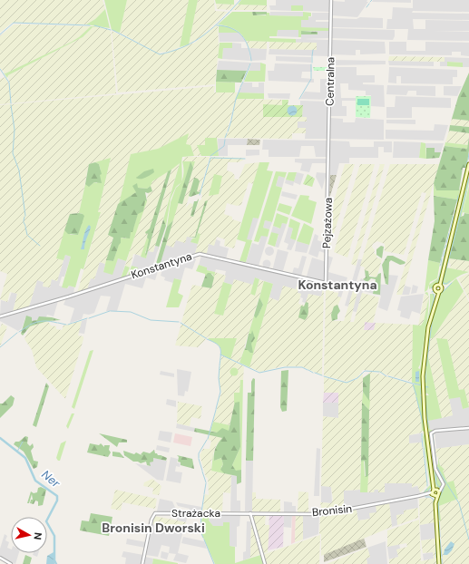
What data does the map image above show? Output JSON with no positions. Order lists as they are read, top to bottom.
{
  "streets": {
    "street": [
      "Centralna",
      "Pejzażowa",
      "Konstantyna",
      "Bronisin",
      "Strażacka"
    ]
  },
  "crossings": [
    ["Centralna", "Pejzażowa"],
    ["Pejzażowa", "Konstantyna"],
    ["Bronisin", "Strażacka"]
  ],
  "districts": ["Konstantyna", "Bronisin Dworski"],
  "water": ["Ner"],
  "north": "right"
}
